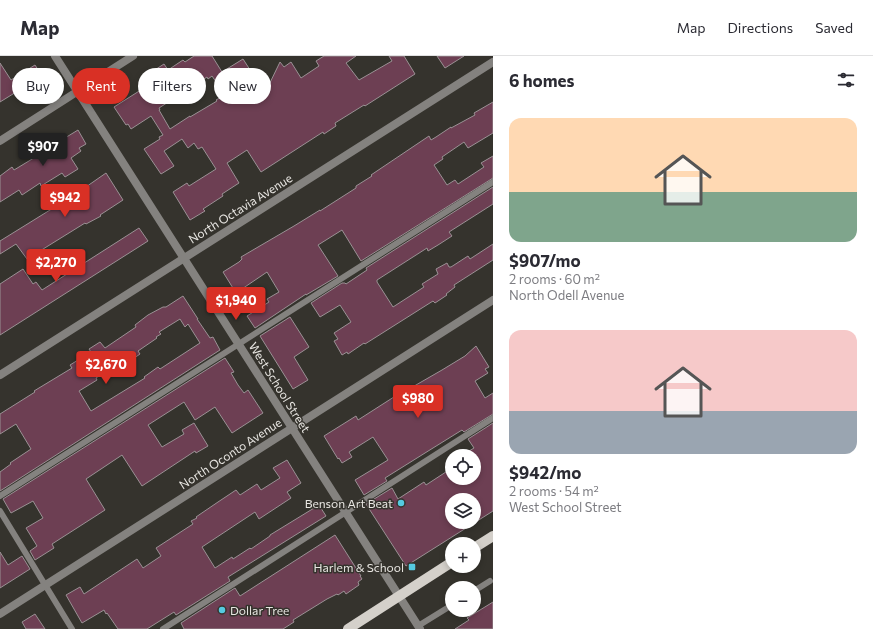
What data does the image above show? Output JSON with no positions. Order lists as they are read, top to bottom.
{
  "streets": {
    "street": ["North Octavia Avenue", "West School Street", "North Oconto Avenue"]
  },
  "crossings": [
    ["North Octavia Avenue", "West School Street"],
    ["West School Street", "North Oconto Avenue"]
  ],
  "places": {
    "other": ["Benson Art Beat", "Dollar Tree"],
    "transit": ["Harlem & School"]
  },
  "page": {
    "header": "Map",
    "nav": ["Map", "Directions", "Saved"],
    "heading": "6 homes",
    "chip": [
      "Buy",
      "Rent",
      "Filters",
      "New"
    ],
    "list": [
      {
        "name": "$907/mo",
        "note": "2 rooms · 60 m² · North Odell Avenue"
      },
      {
        "name": "$942/mo",
        "note": "2 rooms · 54 m² · West School Street"
      }
    ],
    "price": [
      "$907",
      "$942",
      "$2,270",
      "$1,940",
      "$2,670",
      "$980"
    ],
    "map_buttons": ["+", "−"]
  }
}
